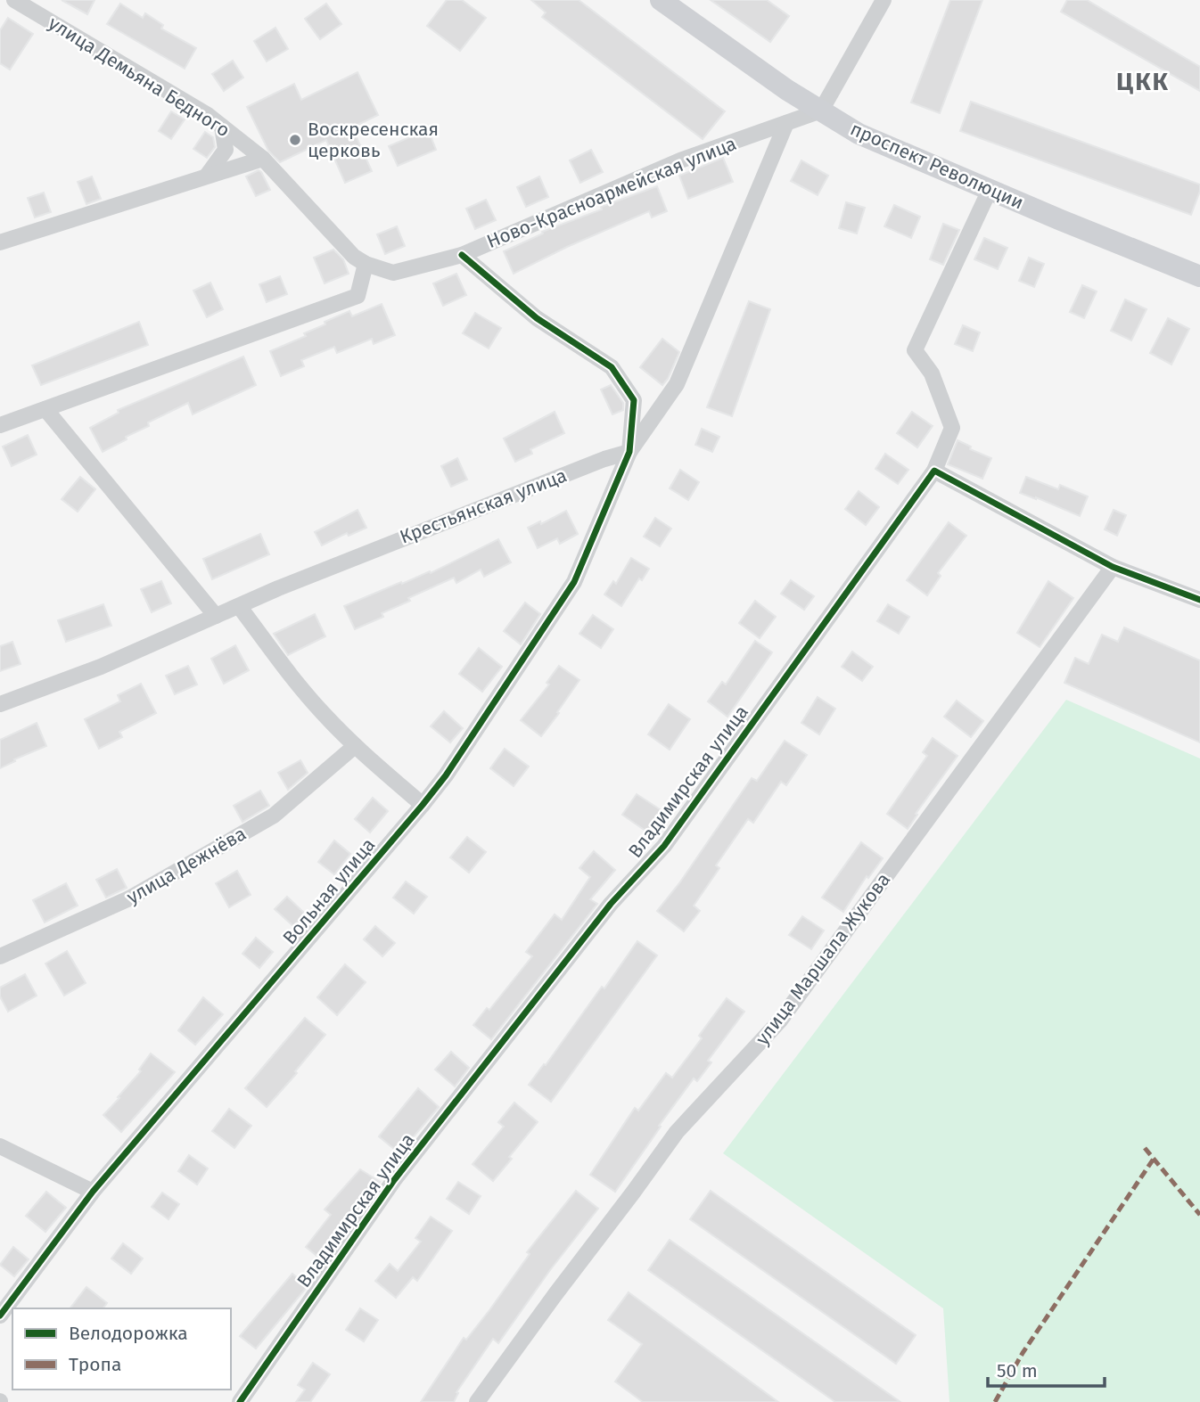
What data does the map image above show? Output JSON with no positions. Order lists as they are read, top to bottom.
{
  "streets": {
    "street": [
      "улица Демьяна Бедного",
      "проспект Революции",
      "Ново-Красноармейская улица",
      "Крестьянская улица",
      "Владимирская улица",
      "улица Дежнёва",
      "Вольная улица",
      "улица Маршала Жукова"
    ]
  },
  "crossings": [
    ["улица Демьяна Бедного", "Ново-Красноармейская улица"],
    ["проспект Революции", "Ново-Красноармейская улица"],
    ["проспект Революции", "Владимирская улица"],
    ["Крестьянская улица", "Вольная улица"]
  ],
  "districts": ["ЦКК"],
  "places": ["Воскресенская церковь"],
  "legend": ["Велодорожка", "Тропа"],
  "scale_bar": "50 m"
}
